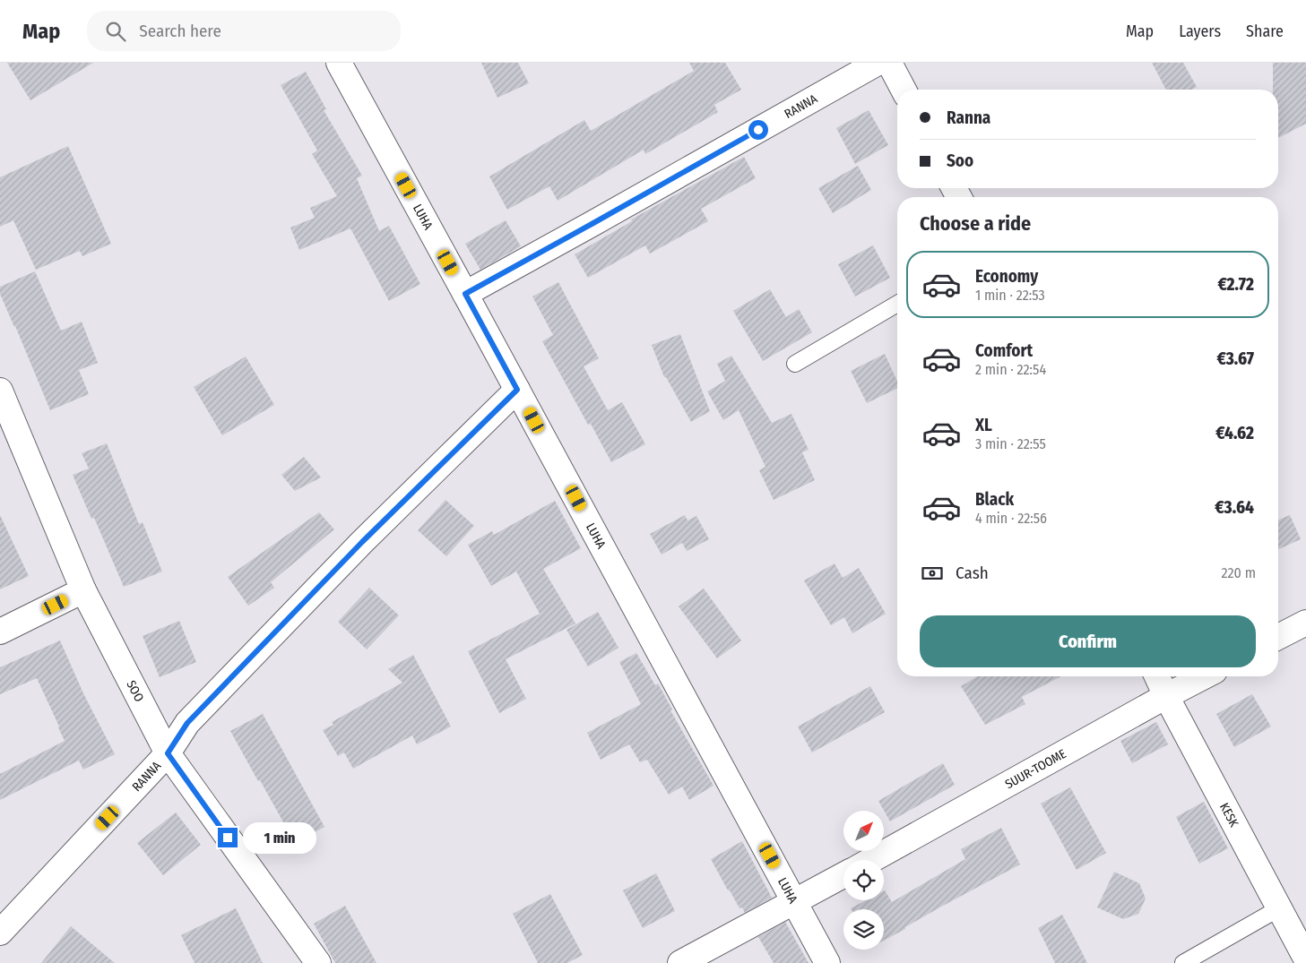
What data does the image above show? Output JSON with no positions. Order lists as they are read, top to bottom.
{
  "streets": {
    "street": [
      "RANNA",
      "LUHA",
      "SOO",
      "SUUR-TOOME",
      "KESK"
    ]
  },
  "crossings": [
    ["RANNA", "LUHA"],
    ["RANNA", "SOO"],
    ["SUUR-TOOME", "KESK"]
  ],
  "north": "top right",
  "page": {
    "header": "Map",
    "search": "Search here",
    "nav": ["Map", "Layers", "Share"],
    "banner": ["Ranna", "Soo"],
    "heading": "Choose a ride",
    "list": [
      {
        "name": "Economy",
        "note": "1 min · 22:53",
        "value": "€2.72"
      },
      {
        "name": "Comfort",
        "note": "2 min · 22:54",
        "value": "€3.67"
      },
      {
        "name": "XL",
        "note": "3 min · 22:55",
        "value": "€4.62"
      },
      {
        "name": "Black",
        "note": "4 min · 22:56",
        "value": "€3.64"
      }
    ],
    "pay": ["Cash", "220 m"],
    "buttons": "Confirm",
    "bubble": "1 min"
  }
}
